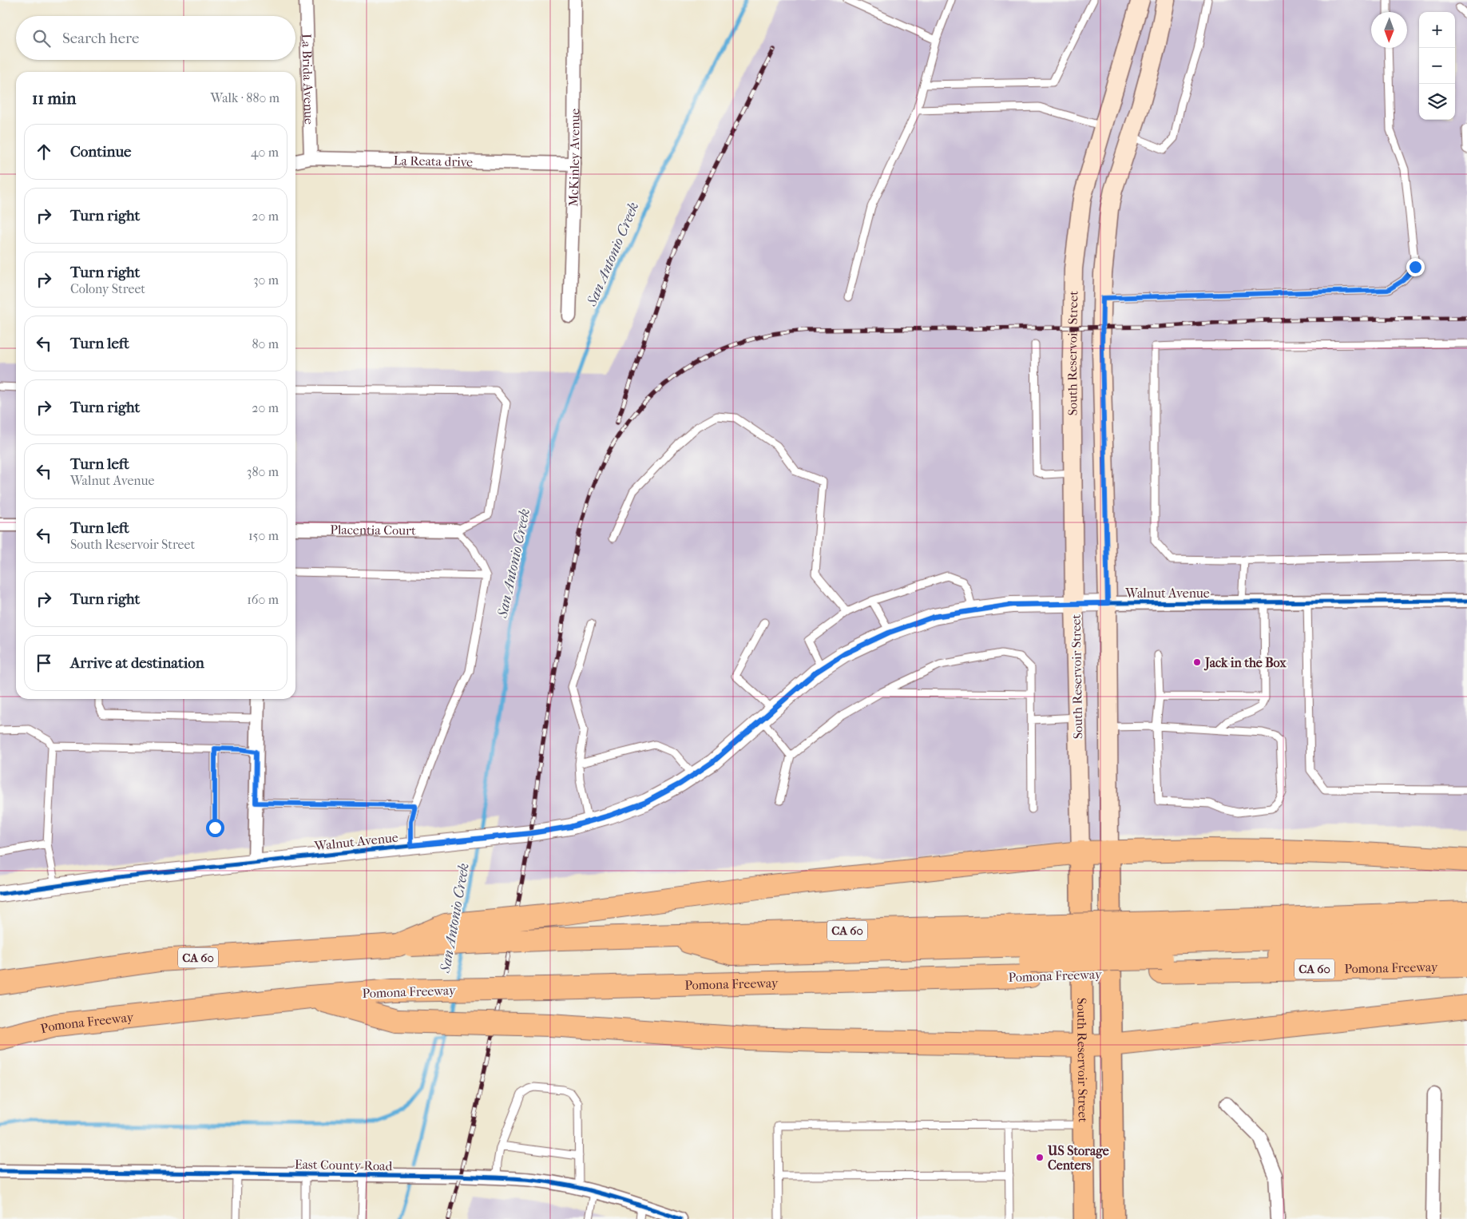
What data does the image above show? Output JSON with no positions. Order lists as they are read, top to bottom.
{
  "streets": {
    "highway": ["CA 60", "Pomona Freeway"],
    "main road": ["South Reservoir Street"],
    "street": [
      "La Brida Avenue",
      "McKinley Avenue",
      "La Reata drive",
      "Placentia Court",
      "Walnut Avenue",
      "East County Road"
    ]
  },
  "crossings": [
    ["La Brida Avenue", "La Reata drive"],
    ["McKinley Avenue", "La Reata drive"],
    ["South Reservoir Street", "Walnut Avenue"]
  ],
  "water": ["San Antonio Creek"],
  "places": ["Jack in the Box", "US Storage Centers"],
  "north": "bottom",
  "page": {
    "map_buttons": ["+", "−"],
    "search": "Search here",
    "heading": ["11 min", "Walk · 880 m"],
    "list": [
      ["Continue", "40 m"],
      ["Turn right", "20 m"],
      ["Turn right", "Colony Street", "30 m"],
      ["Turn left", "80 m"],
      ["Turn right", "20 m"],
      ["Turn left", "Walnut Avenue", "380 m"],
      ["Turn left", "South Reservoir Street", "150 m"],
      ["Turn right", "160 m"],
      "Arrive at destination"
    ]
  }
}
